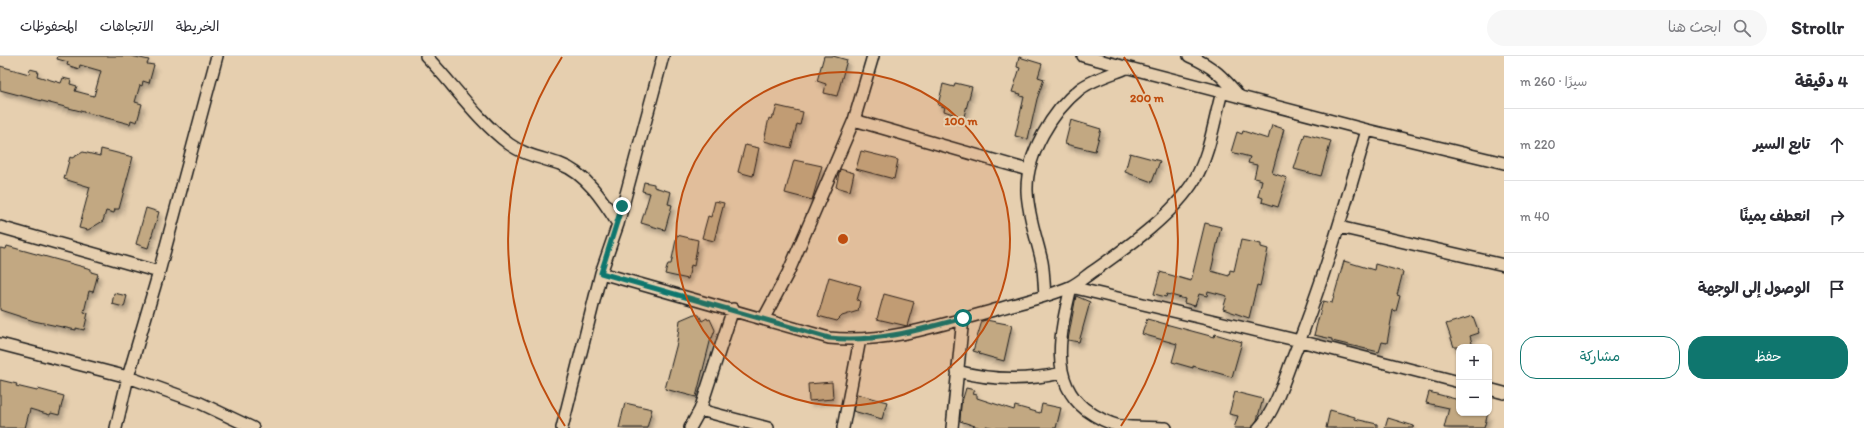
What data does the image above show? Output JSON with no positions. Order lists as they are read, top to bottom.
{
  "page": {
    "header": "Strollr",
    "search": "ابحث هنا",
    "nav": ["الخريطة", "الاتجاهات", "المحفوظات"],
    "heading": ["4 دقيقة", "سيرًا · 260 m"],
    "list": [
      ["تابع السير", "220 m"],
      ["انعطف يمينًا", "40 m"],
      "الوصول إلى الوجهة"
    ],
    "buttons": ["حفظ", "مشاركة"],
    "map_buttons": ["+", "−"]
  },
  "rings": ["200 m", "100 m"]
}
